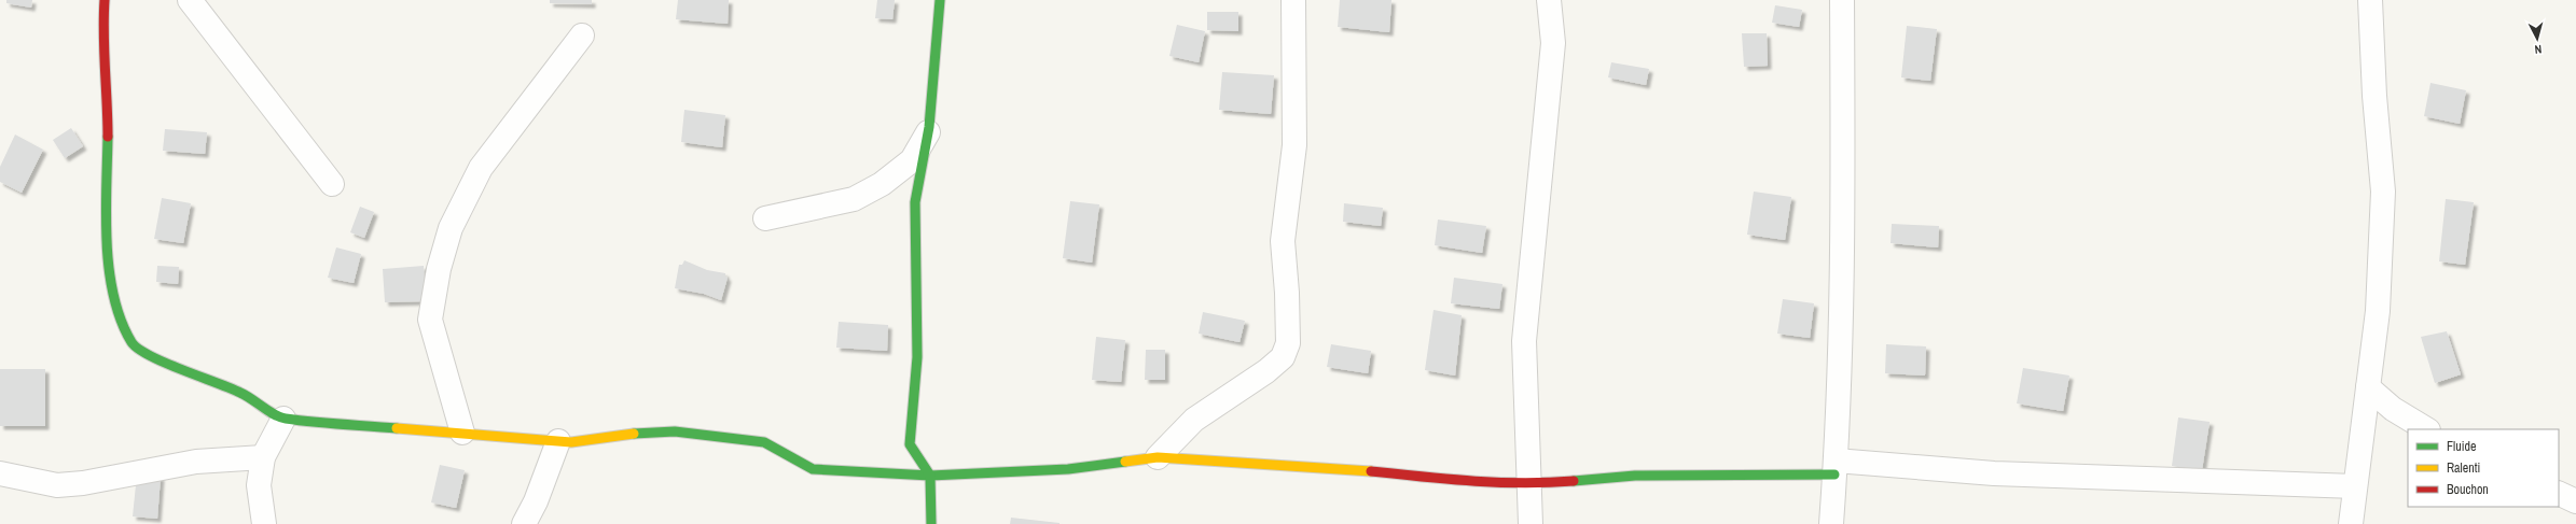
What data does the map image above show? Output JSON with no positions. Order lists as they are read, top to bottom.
{
  "legend": ["Fluide", "Ralenti", "Bouchon"],
  "north": "bottom"
}
